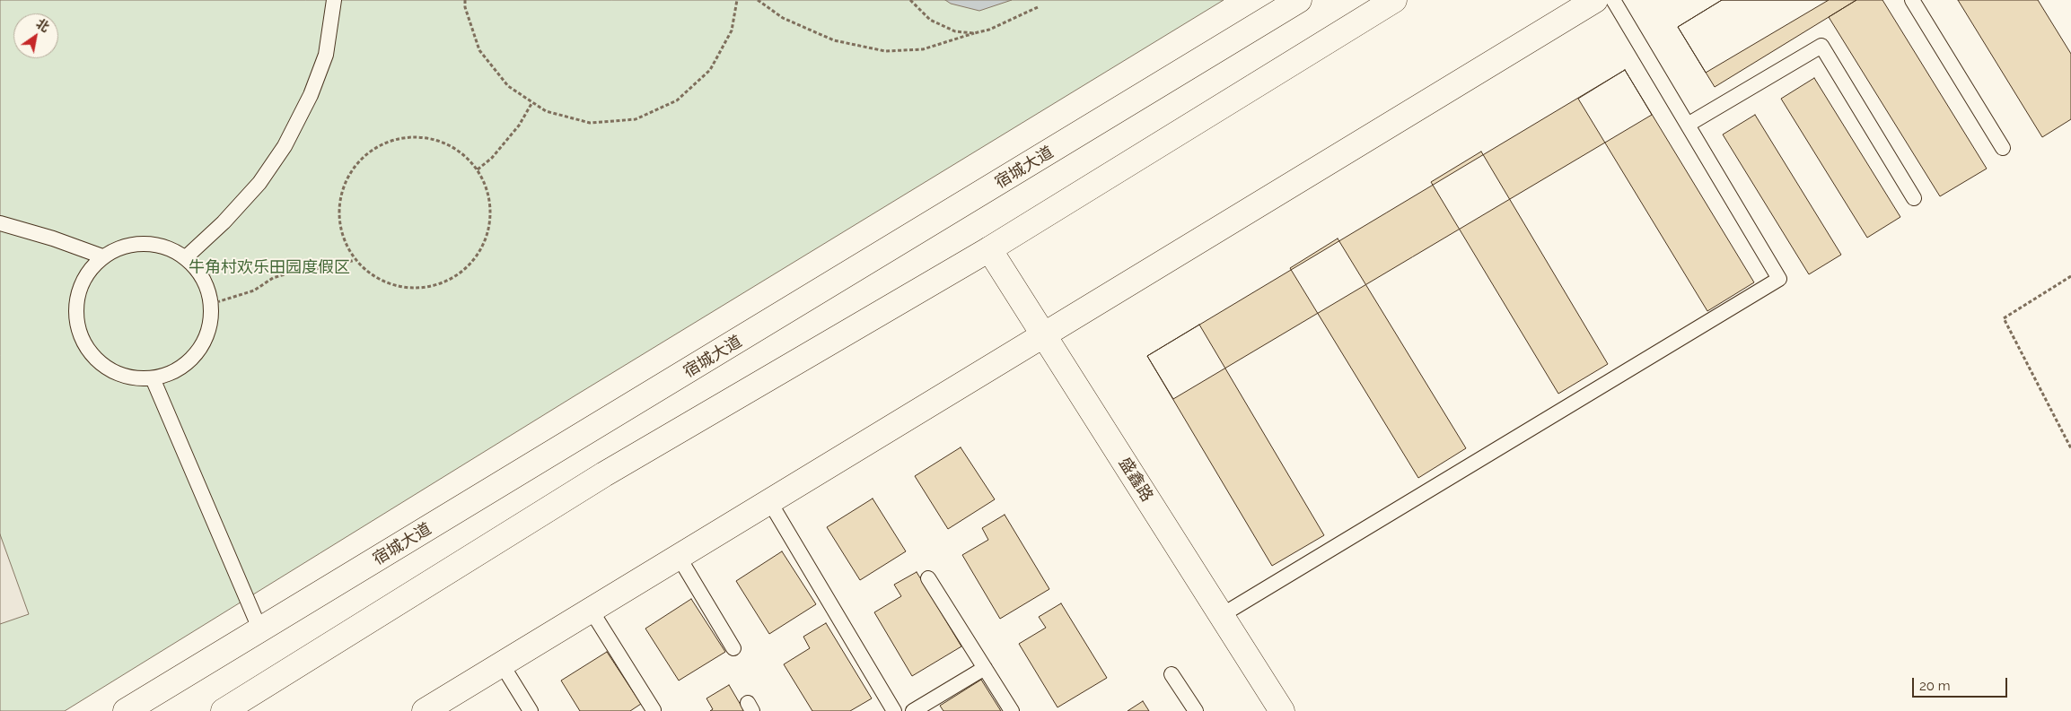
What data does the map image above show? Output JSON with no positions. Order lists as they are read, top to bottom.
{
  "streets": {
    "main road": ["宿城大道", "盛鑫路"]
  },
  "parks": ["牛角村欢乐田园度假区"],
  "scale_bar": "20 m",
  "north": "top right"
}
